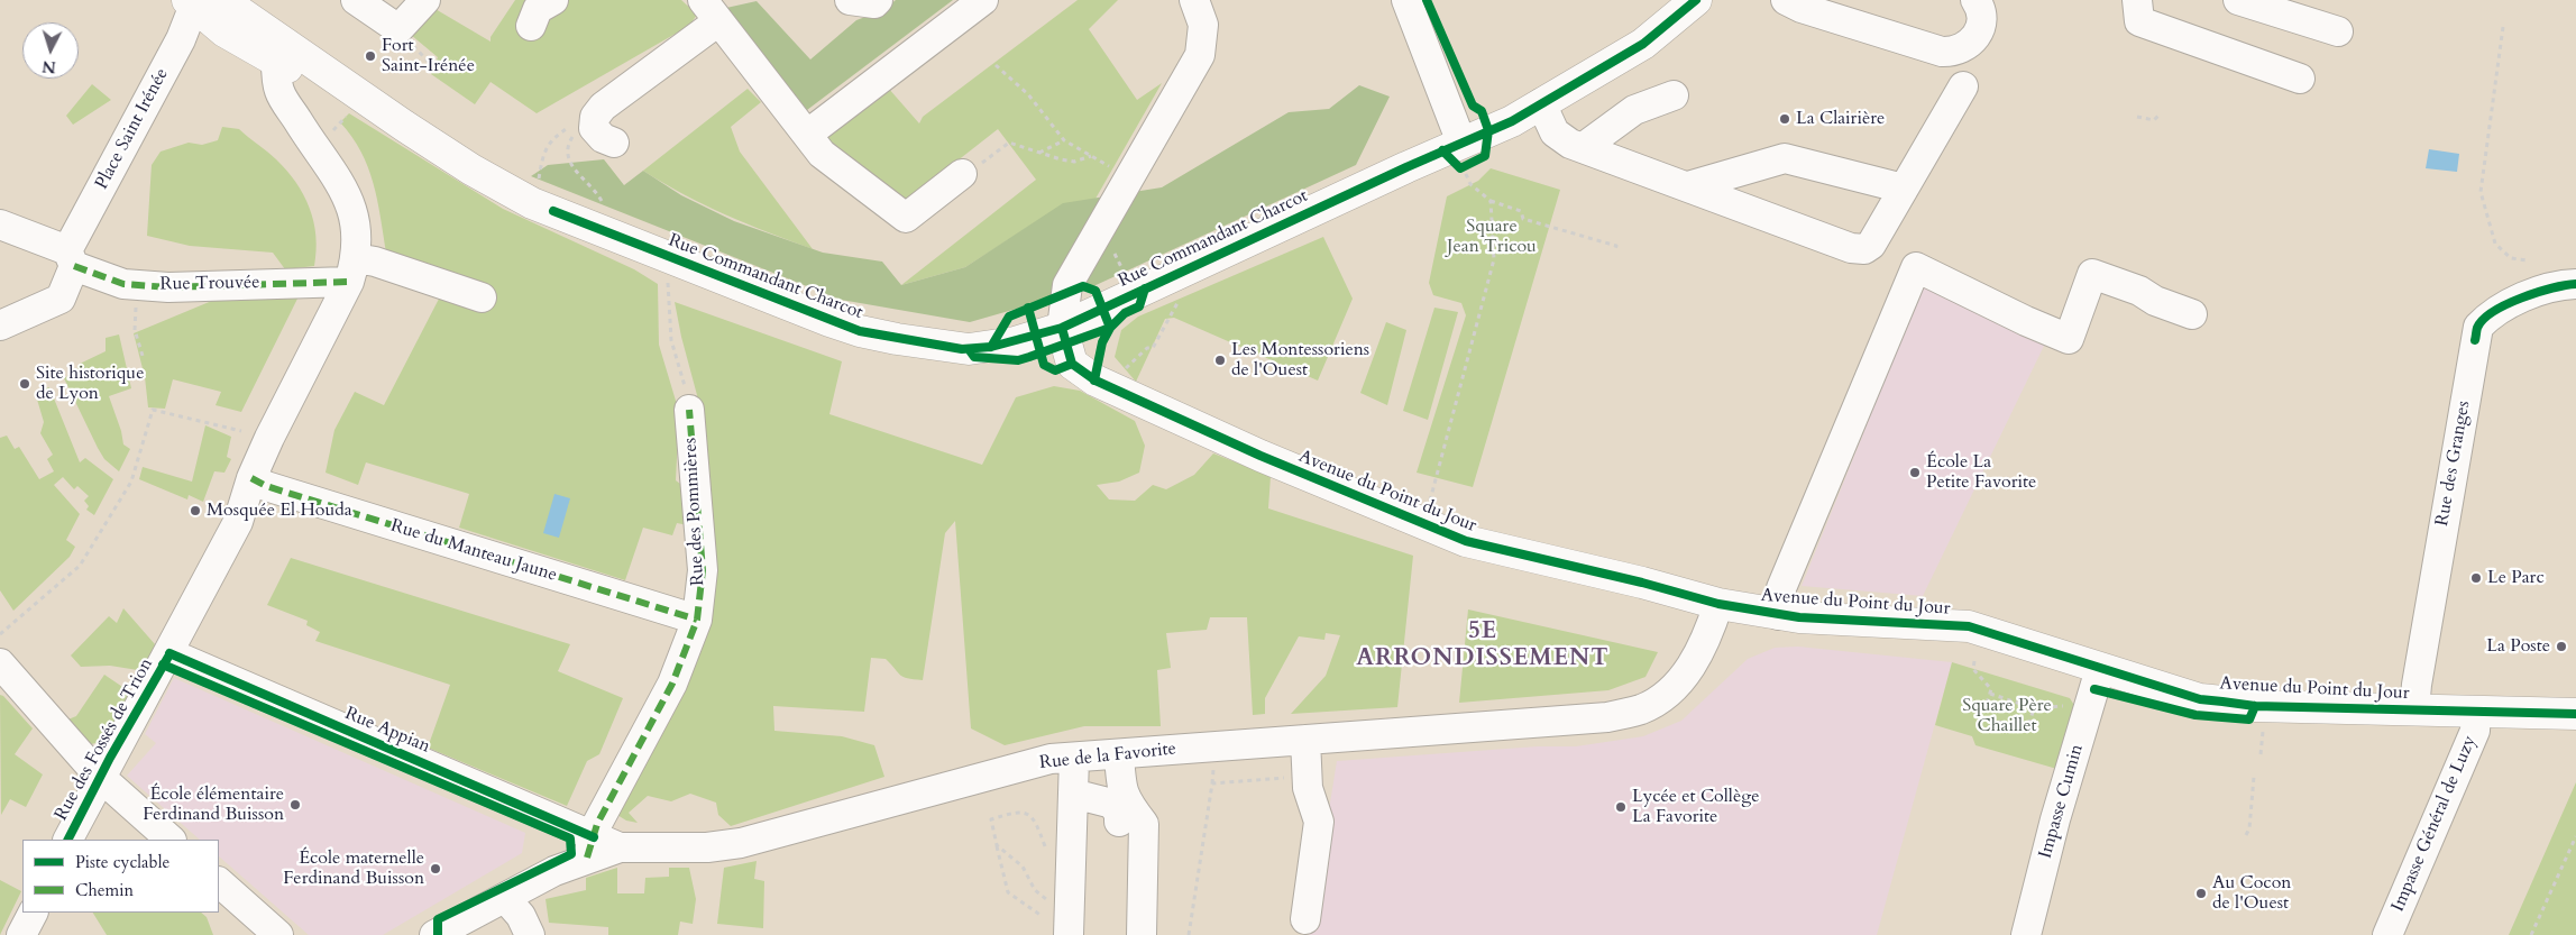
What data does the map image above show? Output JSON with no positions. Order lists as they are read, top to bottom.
{
  "streets": {
    "main road": ["Rue Commandant Charcot", "Avenue du Point du Jour"],
    "street": [
      "Place Saint Irénée",
      "Rue Trouvée",
      "Rue des Granges",
      "Rue des Pommières",
      "Rue du Manteau Jaune",
      "Rue Appian",
      "Rue des Fossés de Trion",
      "Rue de la Favorite",
      "Impasse Cumin",
      "Impasse Général de Luzy"
    ]
  },
  "crossings": [
    ["Place Saint Irénée", "Rue Commandant Charcot"],
    ["Place Saint Irénée", "Rue Trouvée"],
    ["Rue Commandant Charcot", "Avenue du Point du Jour"],
    ["Rue Commandant Charcot", "Rue des Fossés de Trion"],
    ["Rue Trouvée", "Rue des Fossés de Trion"],
    ["Rue des Granges", "Avenue du Point du Jour"],
    ["Avenue du Point du Jour", "Rue de la Favorite"],
    ["Avenue du Point du Jour", "Impasse Cumin"],
    ["Avenue du Point du Jour", "Impasse Général de Luzy"],
    ["Rue des Pommières", "Rue du Manteau Jaune"],
    ["Rue des Pommières", "Rue Appian"],
    ["Rue des Pommières", "Rue de la Favorite"],
    ["Rue du Manteau Jaune", "Rue des Fossés de Trion"],
    ["Rue Appian", "Rue des Fossés de Trion"],
    ["Rue Appian", "Rue de la Favorite"]
  ],
  "districts": ["5E ARRONDISSEMENT"],
  "parks": ["Square Jean Tricou", "Square Père Chaillet"],
  "places": [
    "Fort Saint-Irénée",
    "La Clairière",
    "Les Montessoriens de l'Ouest",
    "Site historique de Lyon",
    "École La Petite Favorite",
    "Mosquée El Houda",
    "Le Parc",
    "La Poste",
    "École élémentaire Ferdinand Buisson",
    "Lycée et Collège La Favorite",
    "École maternelle Ferdinand Buisson",
    "Au Cocon de l'Ouest"
  ],
  "legend": ["Piste cyclable", "Chemin"],
  "north": "bottom"
}
